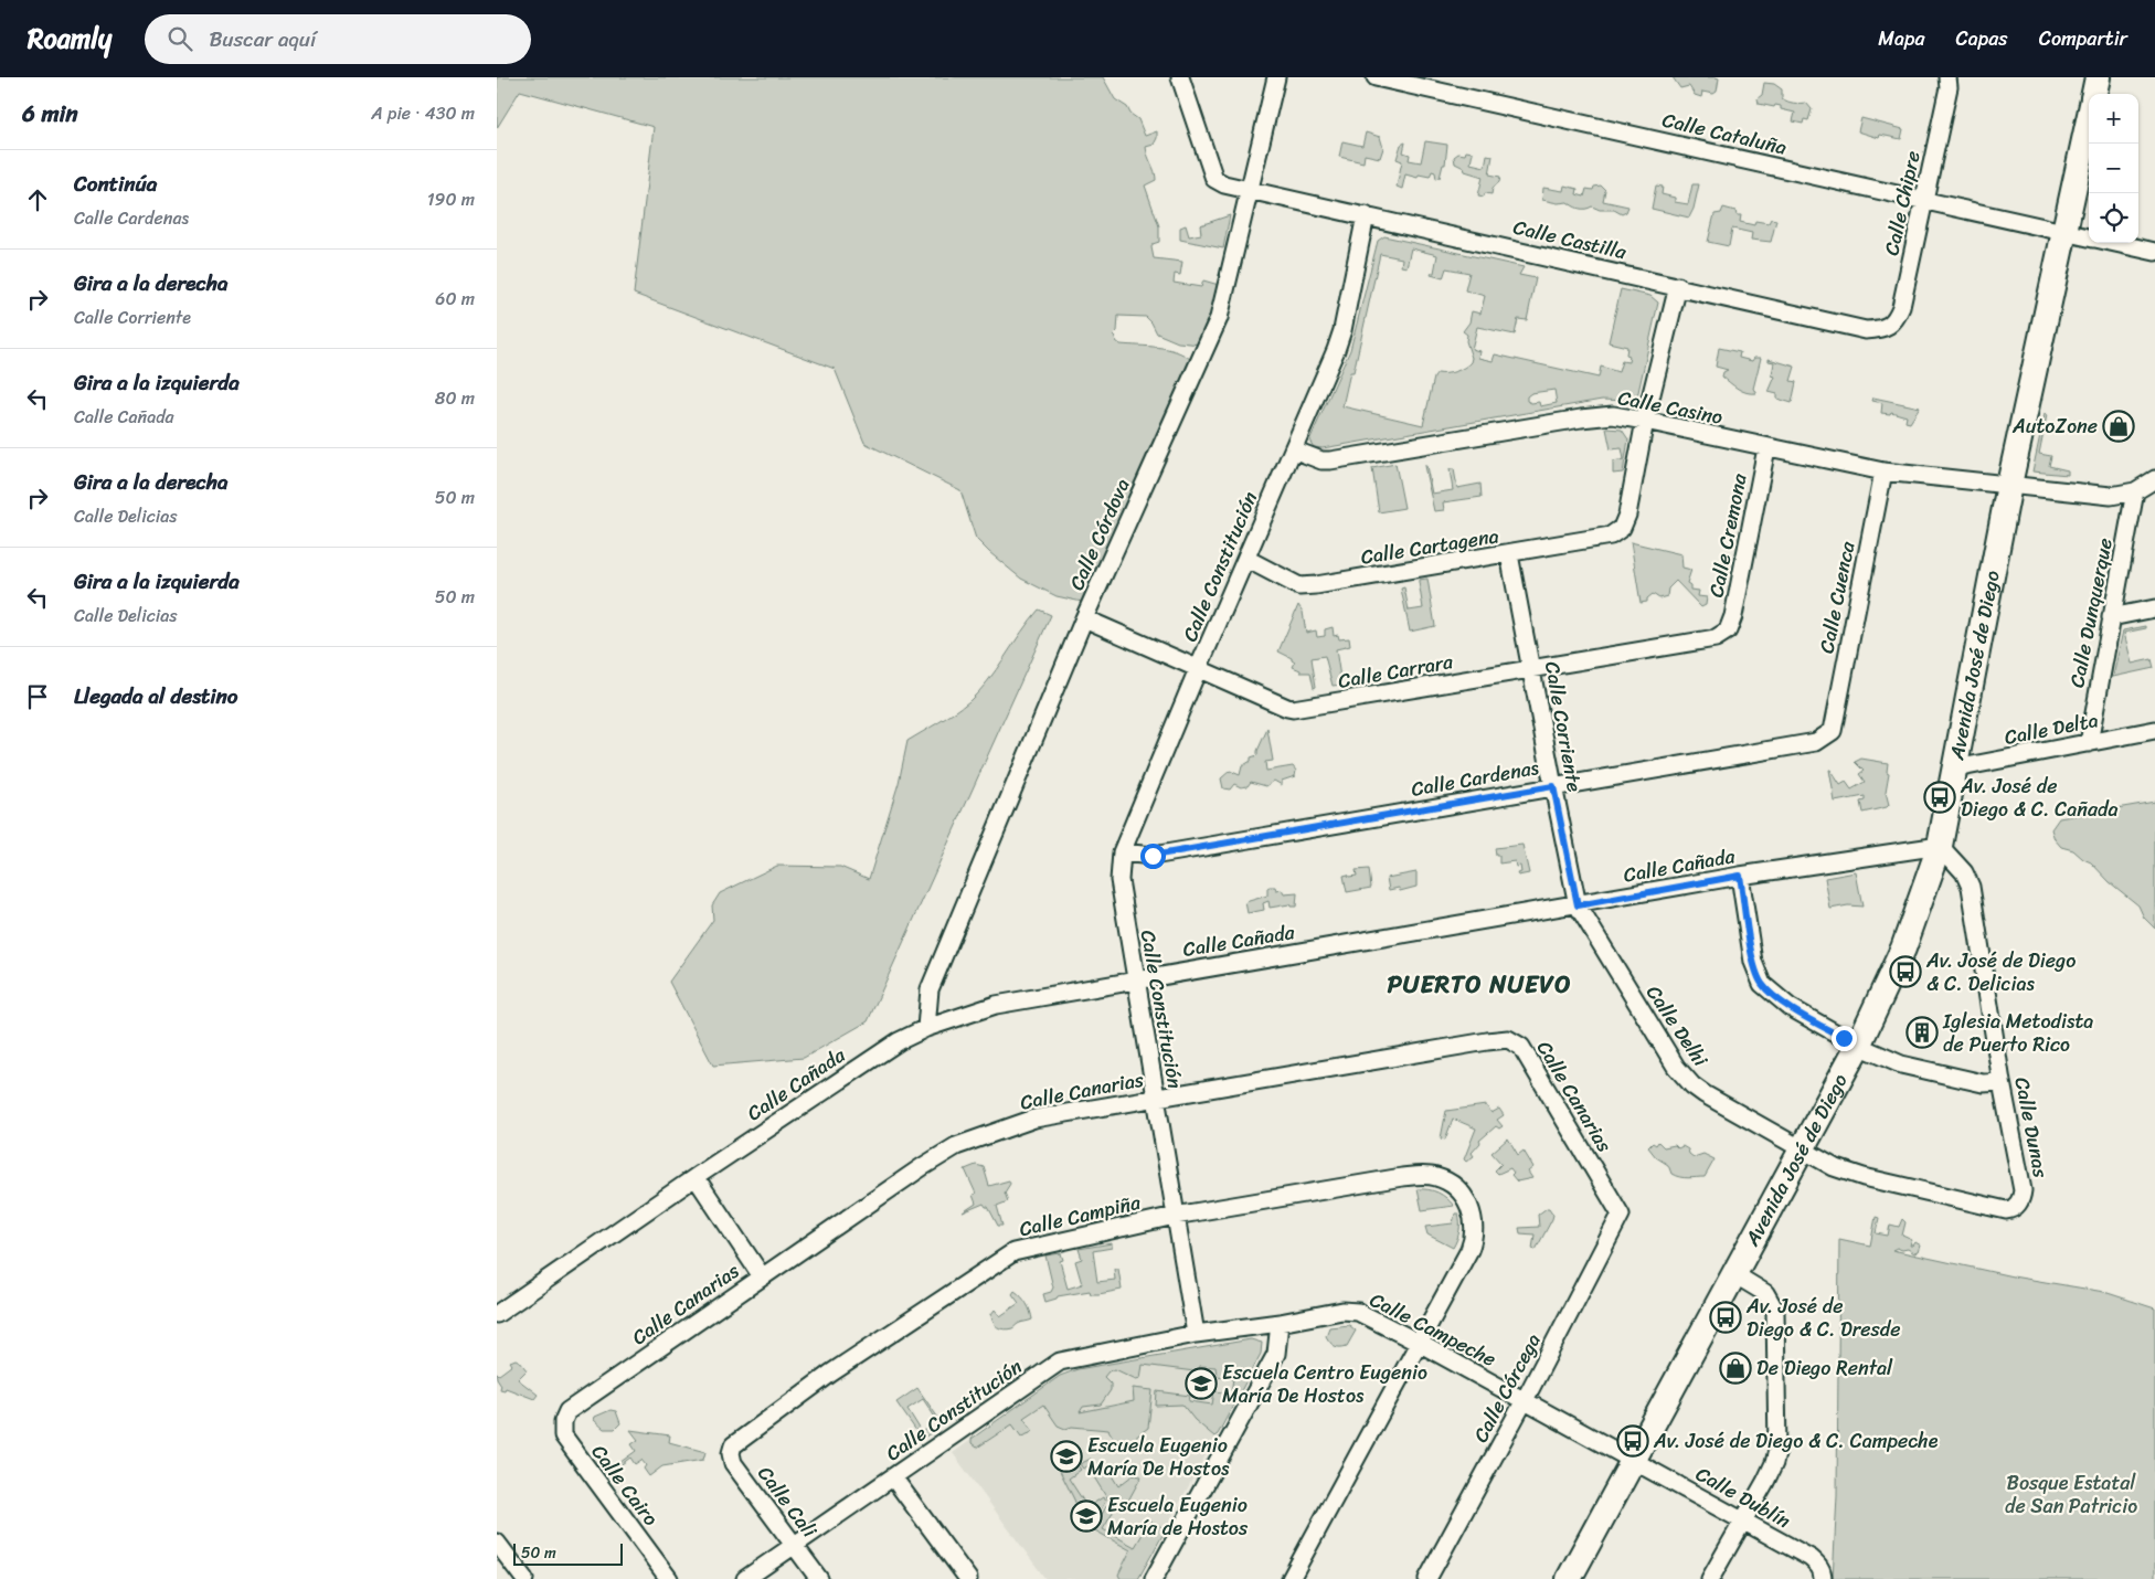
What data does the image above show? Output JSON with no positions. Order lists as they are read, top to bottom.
{
  "streets": {
    "main road": ["Avenida José de Diego"],
    "street": [
      "Calle Cataluña",
      "Calle Chipre",
      "Calle Castilla",
      "Calle Casino",
      "Calle Córdova",
      "Calle Cremona",
      "Calle Cartagena",
      "Calle Constitución",
      "Calle Cuenca",
      "Calle Dunquerque",
      "Calle Carrara",
      "Calle Corriente",
      "Calle Delta",
      "Calle Cardenas",
      "Calle Cañada",
      "Calle Delhi",
      "Calle Canarias",
      "Calle Dunas",
      "Calle Campiña",
      "Calle Campeche",
      "Calle Córcega",
      "Calle Cairo",
      "Calle Dublín",
      "Calle Cali"
    ]
  },
  "crossings": [
    ["Calle Cataluña", "Calle Chipre"],
    ["Calle Cataluña", "Avenida José de Diego"],
    ["Calle Chipre", "Calle Castilla"],
    ["Calle Castilla", "Calle Córdova"],
    ["Calle Castilla", "Calle Constitución"],
    ["Calle Casino", "Calle Cremona"],
    ["Calle Casino", "Calle Cartagena"],
    ["Calle Casino", "Calle Constitución"],
    ["Calle Casino", "Calle Cuenca"],
    ["Calle Casino", "Calle Dunquerque"],
    ["Calle Casino", "Avenida José de Diego"],
    ["Calle Córdova", "Calle Carrara"],
    ["Calle Córdova", "Calle Cañada"],
    ["Calle Cremona", "Calle Carrara"],
    ["Calle Cartagena", "Calle Constitución"],
    ["Calle Cartagena", "Calle Corriente"],
    ["Calle Constitución", "Calle Carrara"],
    ["Calle Constitución", "Calle Cardenas"],
    ["Calle Constitución", "Calle Cañada"],
    ["Calle Constitución", "Calle Canarias"],
    ["Calle Constitución", "Calle Campiña"],
    ["Calle Constitución", "Calle Campeche"],
    ["Calle Constitución", "Calle Cali"],
    ["Calle Cuenca", "Calle Cardenas"],
    ["Calle Dunquerque", "Calle Delta"],
    ["Avenida José de Diego", "Calle Delta"],
    ["Avenida José de Diego", "Calle Cañada"],
    ["Avenida José de Diego", "Calle Delhi"],
    ["Avenida José de Diego", "Calle Dunas"],
    ["Avenida José de Diego", "Calle Campeche"],
    ["Avenida José de Diego", "Calle Dublín"],
    ["Calle Carrara", "Calle Corriente"],
    ["Calle Corriente", "Calle Cardenas"],
    ["Calle Corriente", "Calle Cañada"],
    ["Calle Corriente", "Calle Delhi"],
    ["Calle Cañada", "Calle Delhi"],
    ["Calle Cañada", "Calle Dunas"],
    ["Calle Delhi", "Calle Dunas"],
    ["Calle Canarias", "Calle Córcega"],
    ["Calle Canarias", "Calle Cairo"],
    ["Calle Campiña", "Calle Campeche"],
    ["Calle Campiña", "Calle Cali"],
    ["Calle Campeche", "Calle Córcega"],
    ["Calle Campeche", "Calle Dublín"]
  ],
  "districts": ["PUERTO NUEVO"],
  "parks": ["Bosque Estatal de San Patricio"],
  "places": {
    "shop": ["AutoZone", "De Diego Rental"],
    "bus stop": [
      "Av. José de Diego & C. Cañada",
      "Av. José de Diego & C. Delicias",
      "Av. José de Diego & C. Dresde",
      "Av. José de Diego & C. Campeche"
    ],
    "building": ["Iglesia Metodista de Puerto Rico"],
    "school or university": ["Escuela Centro Eugenio María De Hostos", "Escuela Eugenio María De Hostos", "Escuela Eugenio María de Hostos"]
  },
  "scale_bar": "50 m",
  "page": {
    "header": "Roamly",
    "search": "Buscar aquí",
    "nav": ["Mapa", "Capas", "Compartir"],
    "heading": ["6 min", "A pie · 430 m"],
    "map_buttons": ["+", "−"],
    "list": [
      ["Continúa", "Calle Cardenas", "190 m"],
      ["Gira a la derecha", "Calle Corriente", "60 m"],
      ["Gira a la izquierda", "Calle Cañada", "80 m"],
      ["Gira a la derecha", "Calle Delicias", "50 m"],
      ["Gira a la izquierda", "Calle Delicias", "50 m"],
      "Llegada al destino"
    ],
    "scale": "50 m"
  }
}
